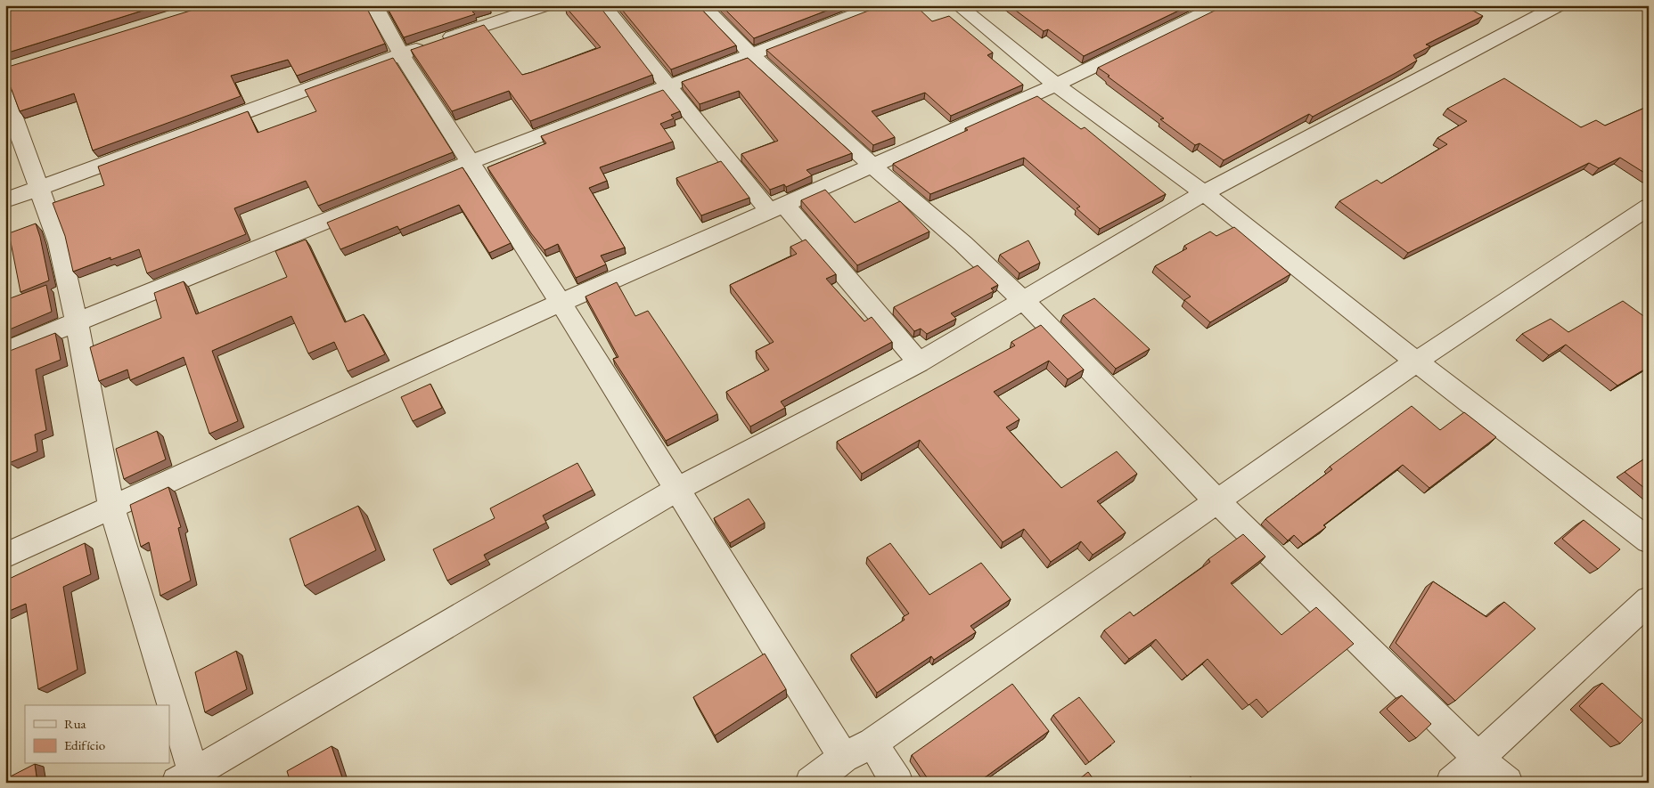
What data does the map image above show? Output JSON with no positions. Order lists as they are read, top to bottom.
{
  "legend": ["Rua", "Edifício"]
}
